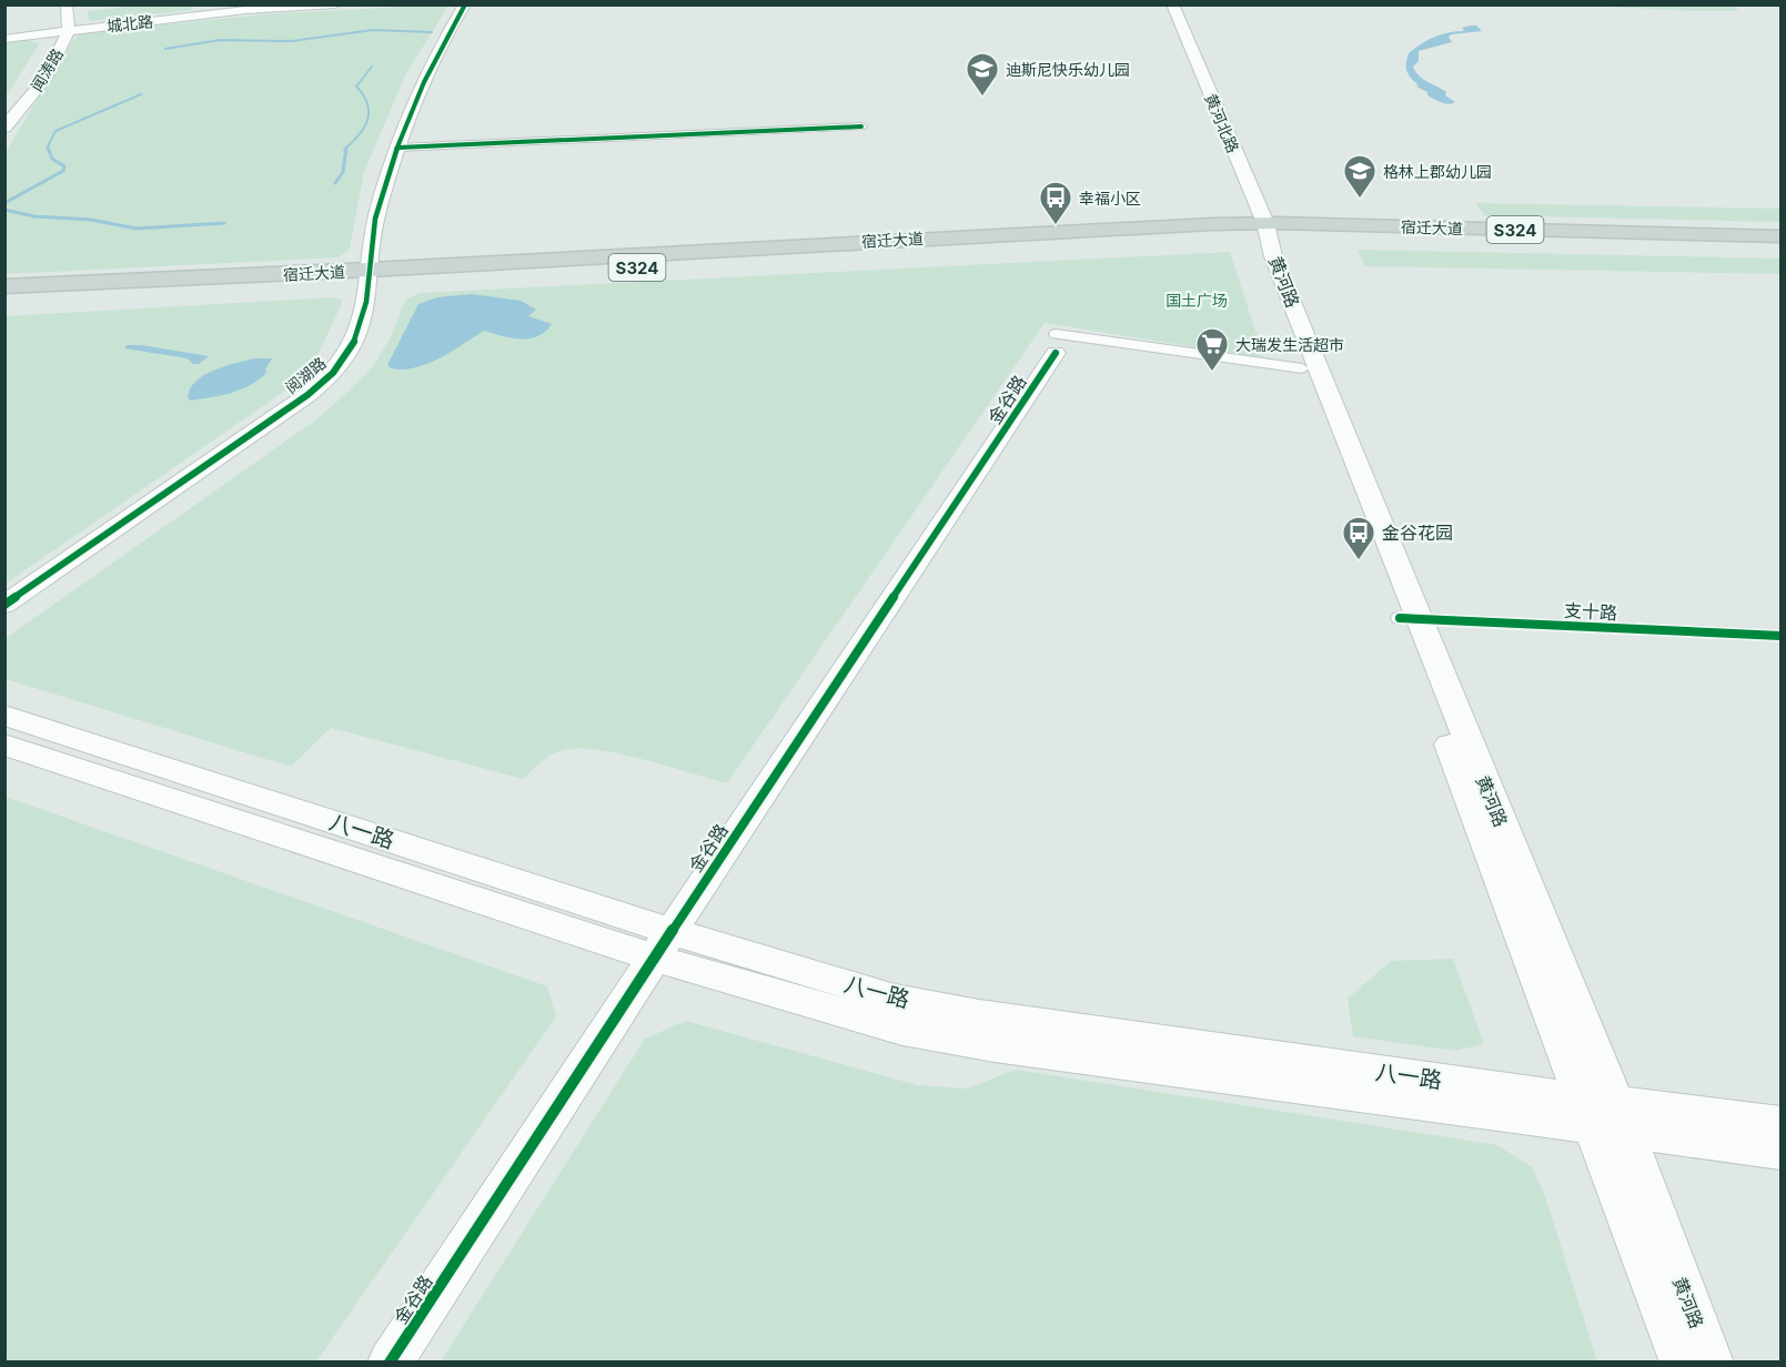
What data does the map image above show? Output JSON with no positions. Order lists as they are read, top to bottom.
{
  "streets": {
    "main road": [
      "城北路",
      "闻涛路",
      "黄河北路",
      "宿迁大道",
      "S324",
      "黄河路",
      "阅湖路",
      "金谷路",
      "八一路"
    ],
    "street": ["支十路"]
  },
  "crossings": [
    ["城北路", "闻涛路"],
    ["黄河北路", "宿迁大道"],
    ["黄河北路", "黄河路"],
    ["宿迁大道", "黄河路"],
    ["宿迁大道", "阅湖路"],
    ["黄河路", "支十路"],
    ["黄河路", "八一路"],
    ["金谷路", "八一路"]
  ],
  "parks": ["国土广场"],
  "places": {
    "school or university": ["迪斯尼快乐幼儿园", "格林上郡幼儿园"],
    "bus stop": ["幸福小区", "金谷花园"],
    "supermarket": ["大瑞发生活超市"]
  }
}
